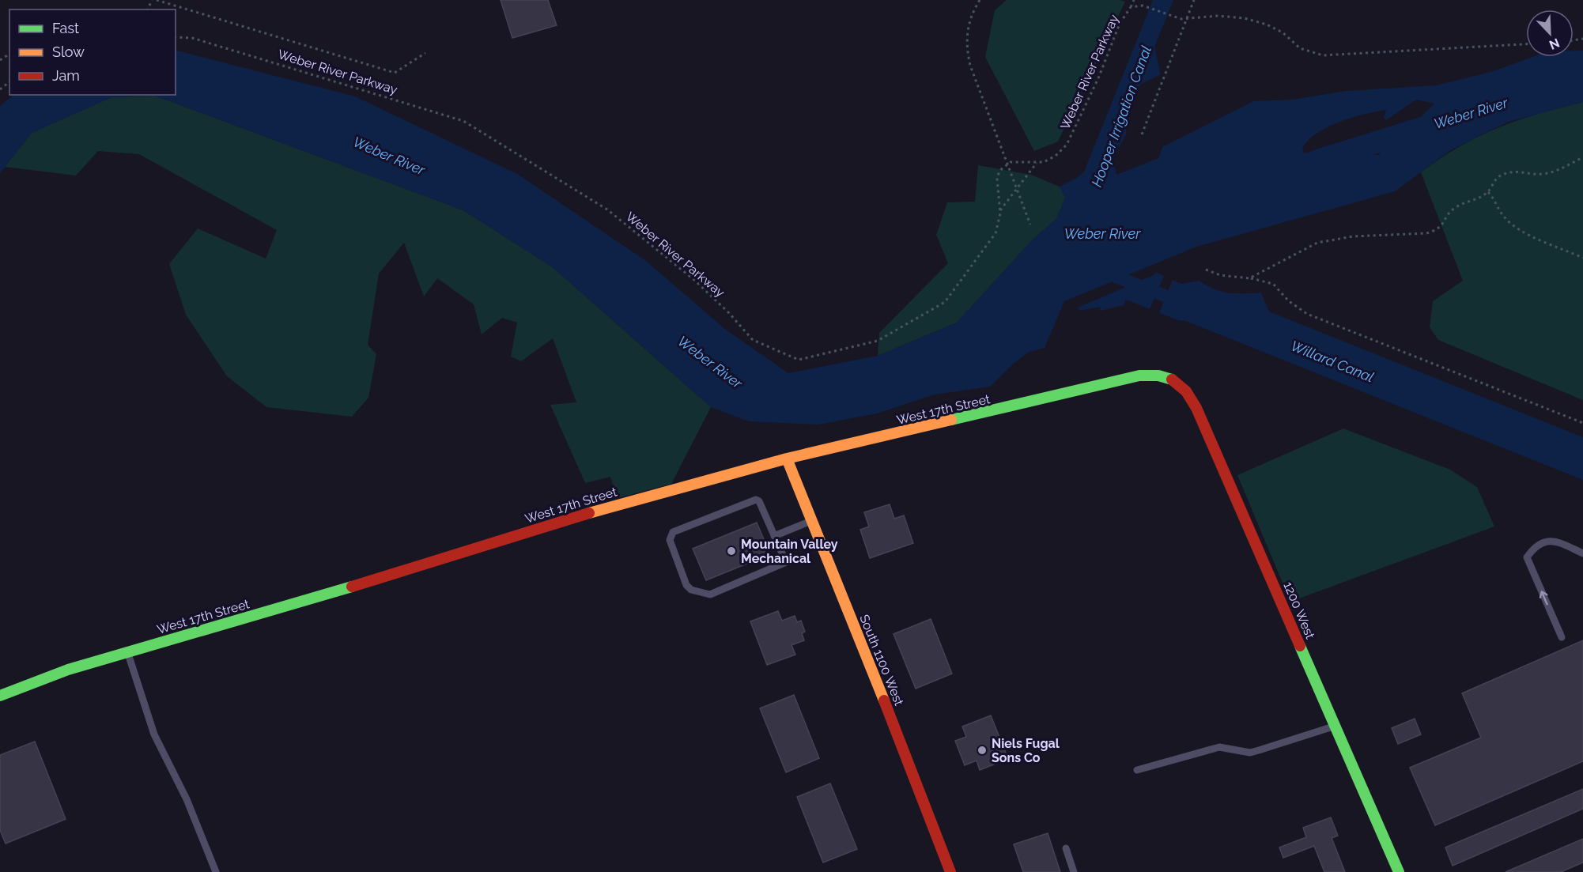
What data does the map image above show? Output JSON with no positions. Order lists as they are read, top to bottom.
{
  "streets": {
    "street": ["West 17th Street", "1200 West", "South 1100 West"],
    "path": ["Weber River Parkway"]
  },
  "crossings": [
    ["West 17th Street", "1200 West"],
    ["West 17th Street", "South 1100 West"]
  ],
  "water": ["Weber River", "Hooper Irrigation Canal", "Willard Canal"],
  "places": ["Mountain Valley Mechanical", "Niels Fugal Sons Co"],
  "legend": ["Fast", "Slow", "Jam"],
  "north": "bottom right"
}
